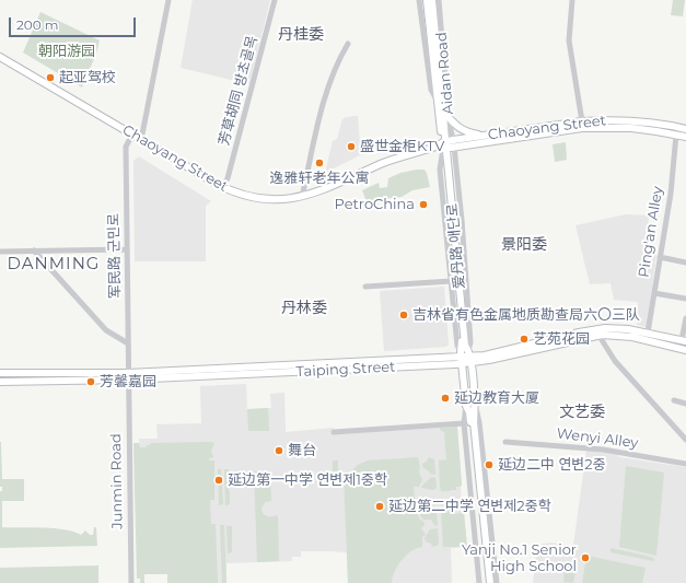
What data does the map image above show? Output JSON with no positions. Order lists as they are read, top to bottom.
{
  "streets": {
    "main road": [
      "Aidan Road",
      "Chaoyang Street",
      "爱丹路 애단로",
      "Taiping Street"
    ],
    "street": [
      "芳草胡同 방초골목",
      "Ping'an Alley",
      "军民路 군민로",
      "Wenyi Alley",
      "Junmin Road"
    ]
  },
  "crossings": [
    ["Aidan Road", "Chaoyang Street"],
    ["Aidan Road", "爱丹路 애단로"],
    ["芳草胡同 방초골목", "Chaoyang Street"],
    ["Chaoyang Street", "Ping'an Alley"],
    ["Chaoyang Street", "爱丹路 애단로"],
    ["Chaoyang Street", "军民路 군민로"],
    ["Ping'an Alley", "Taiping Street"],
    ["爱丹路 애단로", "Taiping Street"],
    ["军民路 군민로", "Taiping Street"],
    ["军民路 군민로", "Junmin Road"],
    ["Taiping Street", "Junmin Road"]
  ],
  "districts": [
    "丹桂委",
    "景阳委",
    "DANMING",
    "丹林委",
    "文艺委"
  ],
  "parks": ["朝阳游园"],
  "places": [
    "起亚驾校",
    "盛世金柜KTV",
    "逸雅轩老年公寓",
    "PetroChina",
    "吉林省有色金属地质勘查局六〇三队",
    "艺苑花园",
    "芳馨嘉园",
    "延边教育大厦",
    "舞台",
    "延边二中 연변2중",
    "延边第一中学 연변제1중학",
    "延边第二中学 연변제2중학",
    "Yanji No.1 Senior High School"
  ],
  "scale_bar": "200 m"
}
